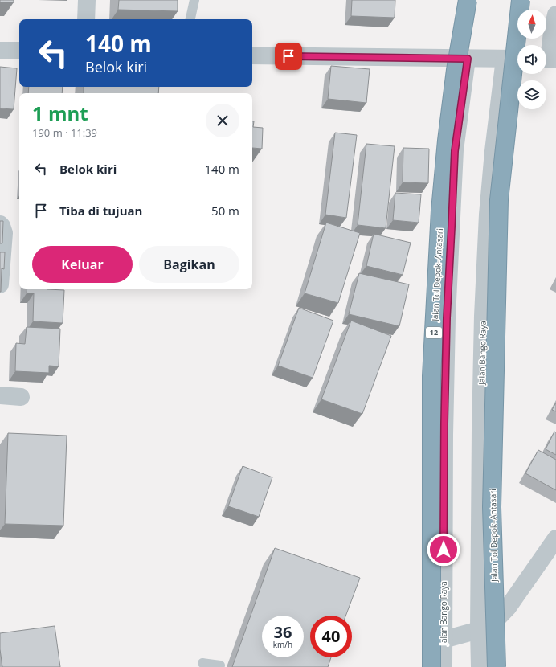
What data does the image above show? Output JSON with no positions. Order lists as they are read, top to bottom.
{
  "streets": {
    "highway": ["Jalan Tol Depok–Antasari", "12"],
    "street": ["Jalan Bango Raya"]
  },
  "north": "top",
  "page": {
    "turn": ["140 m", "Belok kiri"],
    "heading": ["1 mnt", "190 m · 11:39"],
    "list": [
      {
        "name": "Belok kiri",
        "value": "140 m"
      },
      {
        "name": "Tiba di tujuan",
        "value": "50 m"
      }
    ],
    "buttons": ["Keluar", "Bagikan"],
    "speed": "36 km/h",
    "limit": "40"
  }
}
